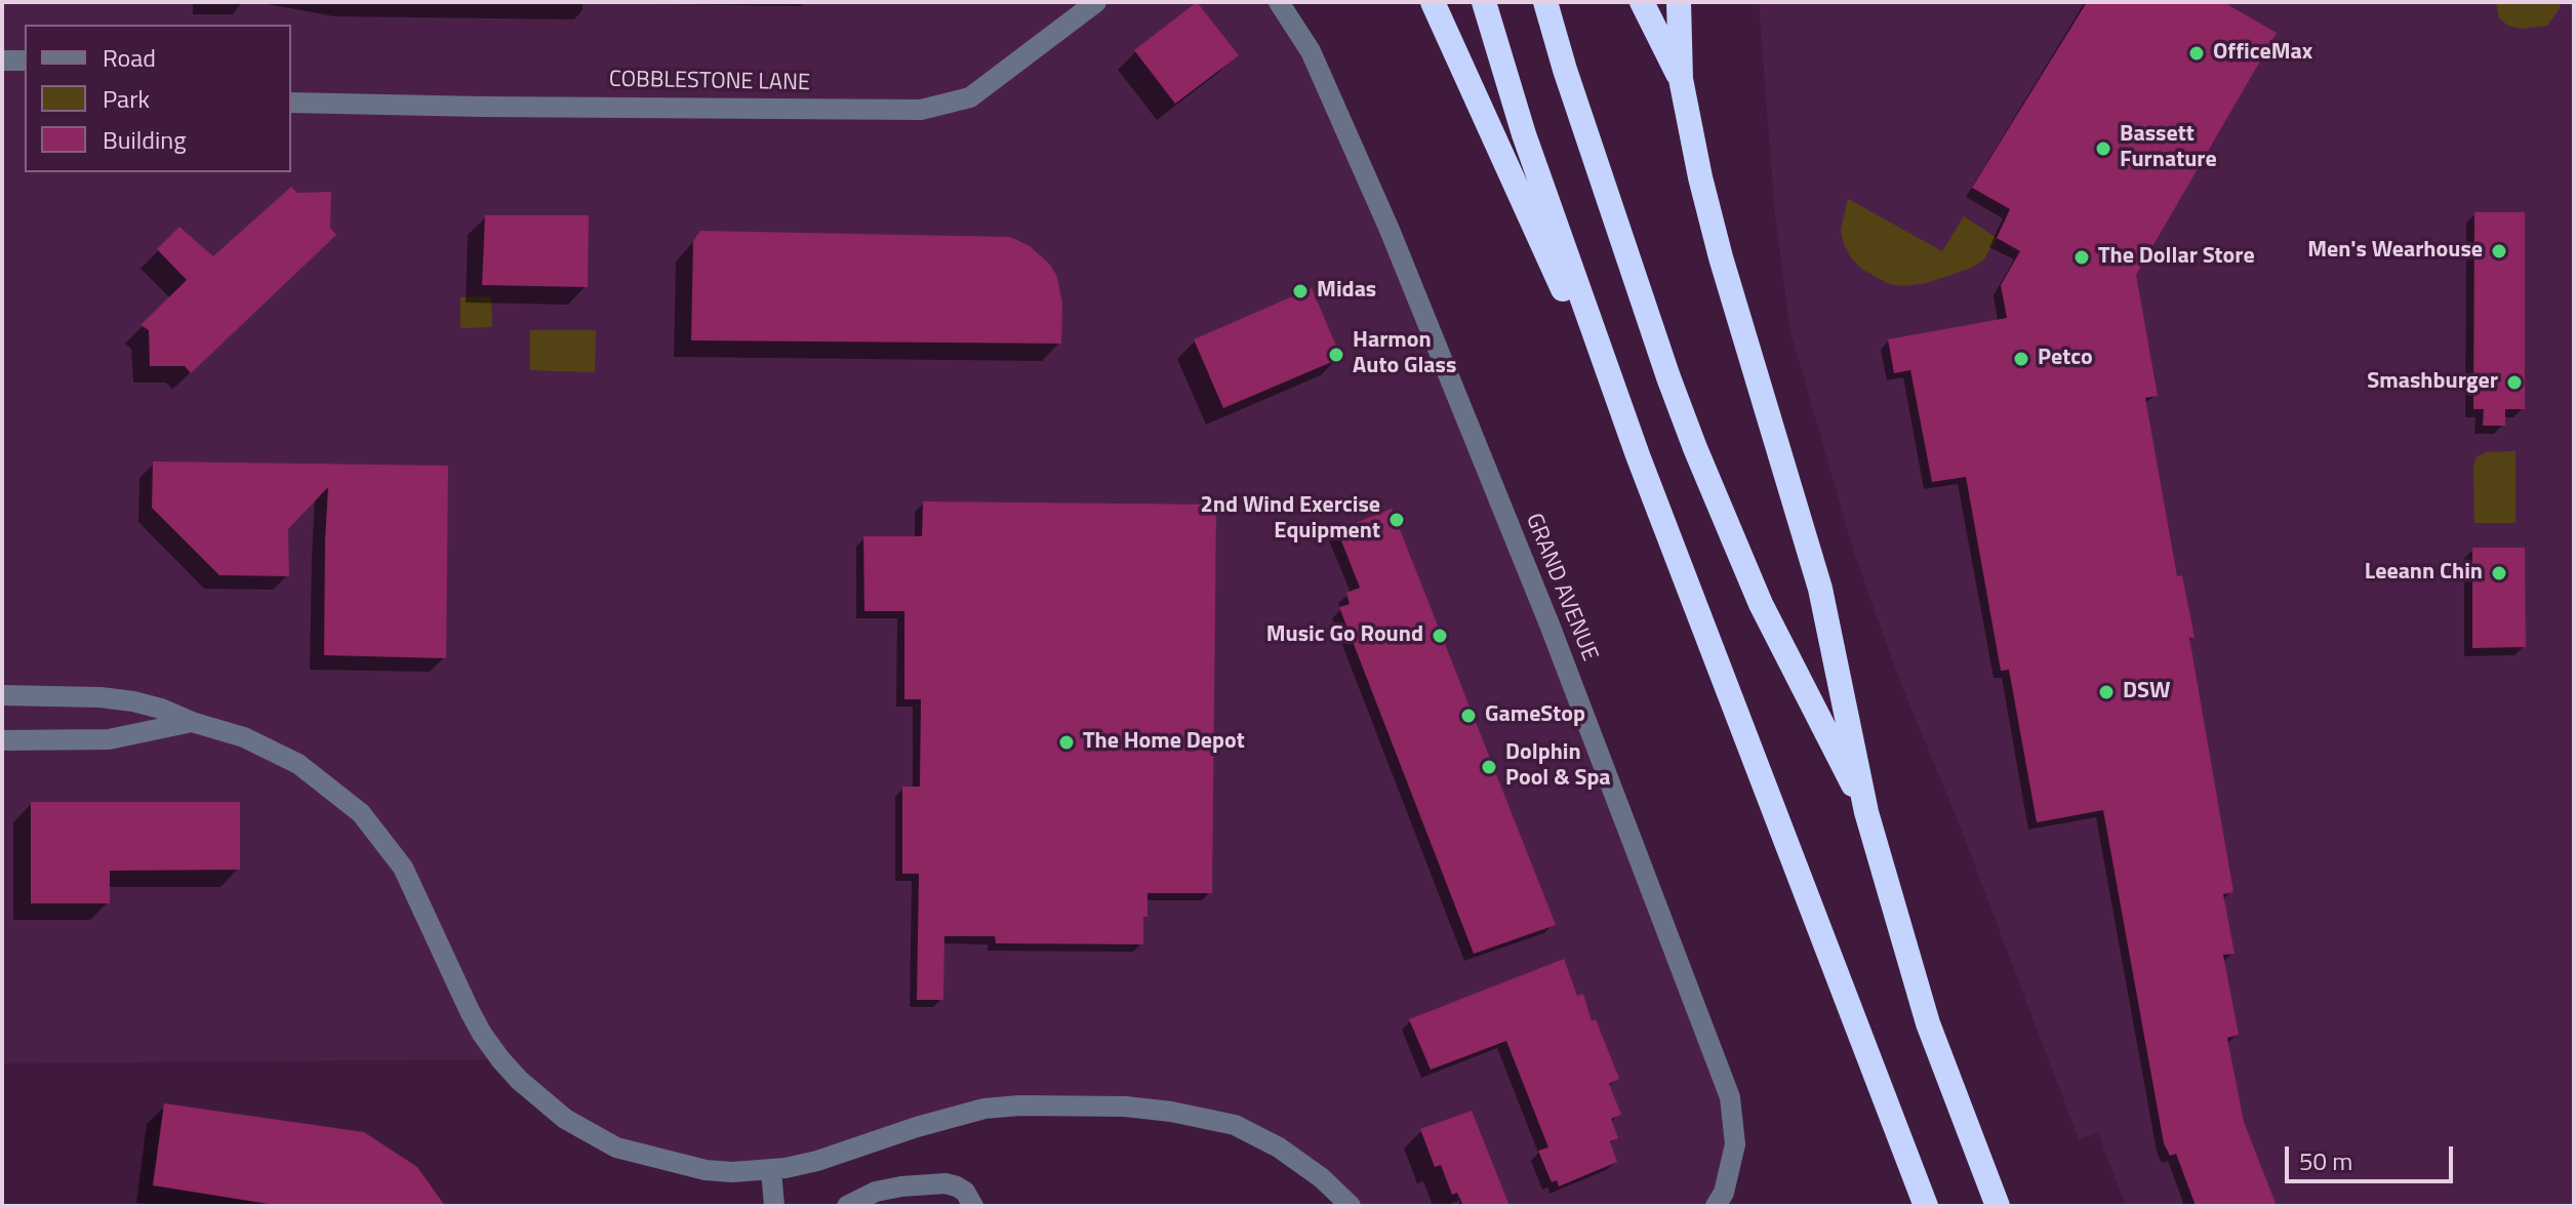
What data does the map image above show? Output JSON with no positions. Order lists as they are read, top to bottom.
{
  "streets": {
    "street": ["COBBLESTONE LANE", "GRAND AVENUE"]
  },
  "places": [
    "OfficeMax",
    "Bassett Furnature",
    "Men's Wearhouse",
    "The Dollar Store",
    "Midas",
    "Harmon Auto Glass",
    "Petco",
    "Smashburger",
    "2nd Wind Exercise Equipment",
    "Leeann Chin",
    "Music Go Round",
    "DSW",
    "GameStop",
    "The Home Depot",
    "Dolphin Pool & Spa"
  ],
  "legend": ["Road", "Park", "Building"],
  "scale_bar": "50 m"
}
